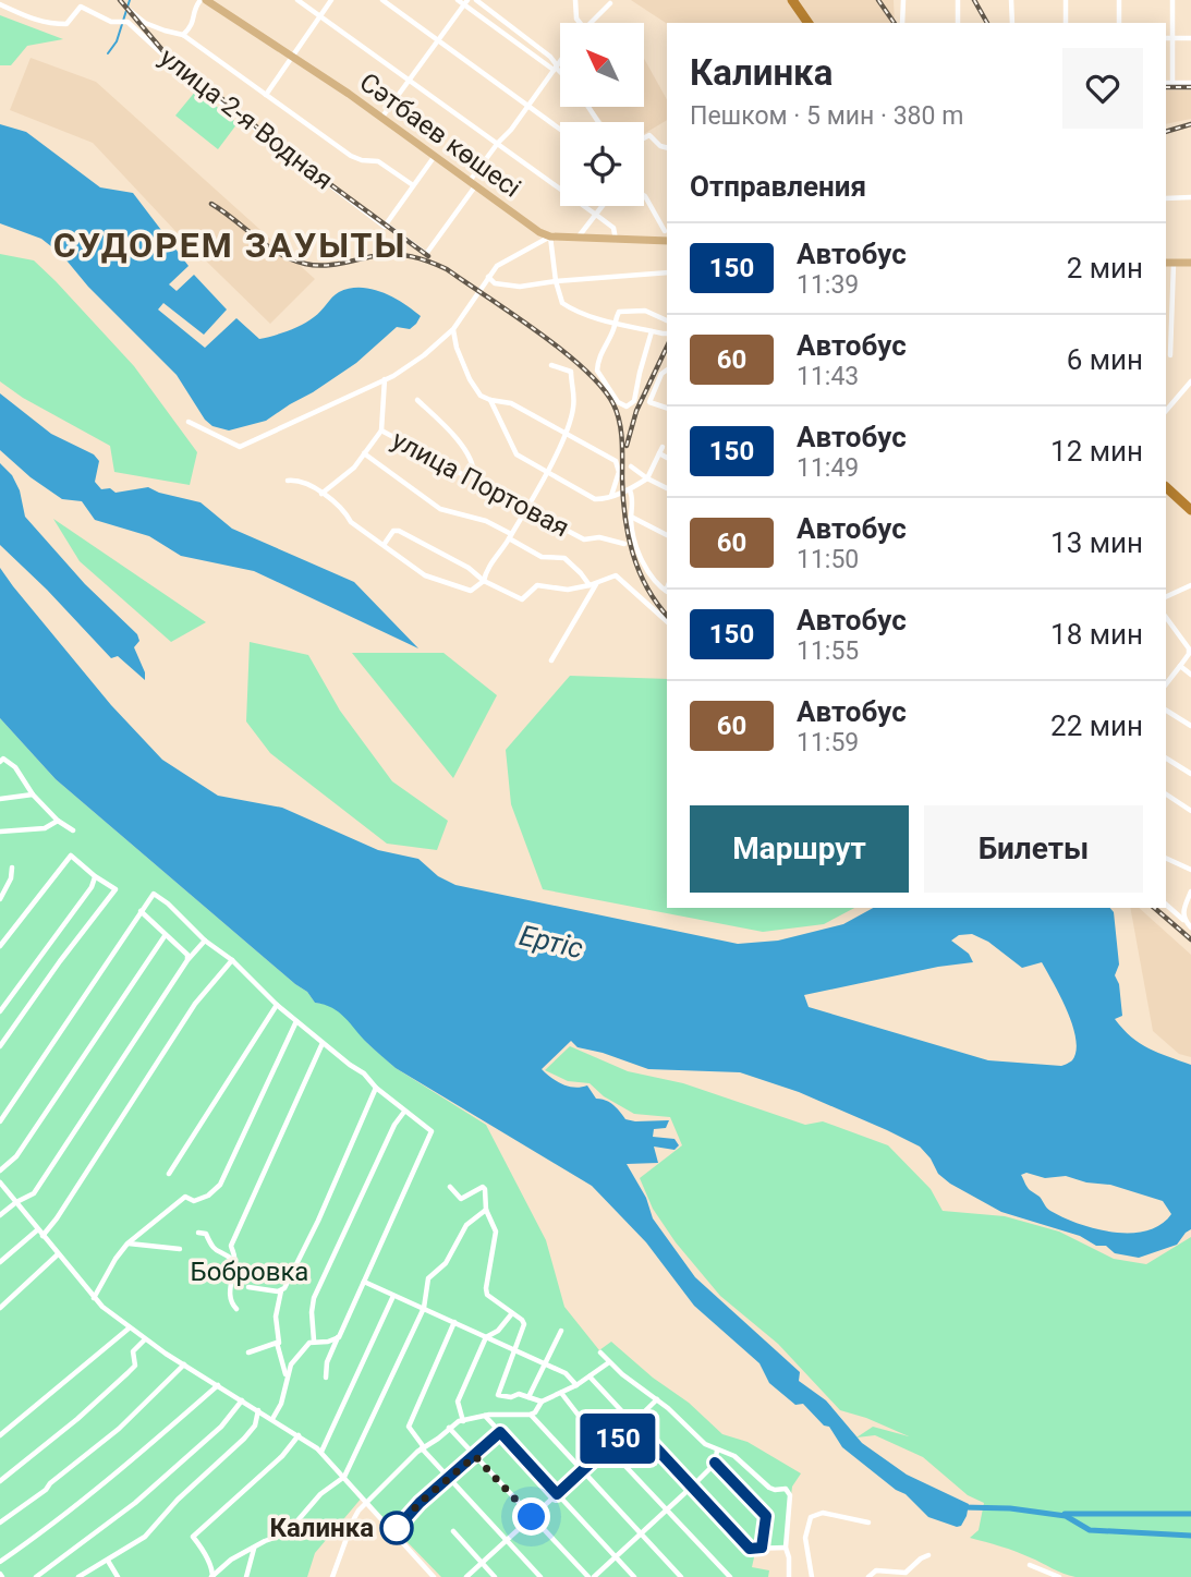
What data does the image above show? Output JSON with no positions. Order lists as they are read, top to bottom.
{
  "streets": {
    "main road": ["Сәтбаев көшесі"],
    "street": ["улица 2-я Водная", "улица Портовая"]
  },
  "crossings": [
    ["улица 2-я Водная", "Сәтбаев көшесі"]
  ],
  "districts": ["СУДОРЕМ ЗАУЫТЫ"],
  "water": ["Ертіс"],
  "parks": ["Бобровка"],
  "places": ["Калинка"],
  "lines": ["bus line 150"],
  "north": "top left",
  "page": {
    "on_map": "150",
    "heading": [
      ["Калинка", "Пешком · 5 мин · 380 m"],
      "Отправления"
    ],
    "list": [
      {
        "mark": "150",
        "name": "Автобус",
        "note": "11:39",
        "value": "2 мин"
      },
      {
        "mark": "60",
        "name": "Автобус",
        "note": "11:43",
        "value": "6 мин"
      },
      {
        "mark": "150",
        "name": "Автобус",
        "note": "11:49",
        "value": "12 мин"
      },
      {
        "mark": "60",
        "name": "Автобус",
        "note": "11:50",
        "value": "13 мин"
      },
      {
        "mark": "150",
        "name": "Автобус",
        "note": "11:55",
        "value": "18 мин"
      },
      {
        "mark": "60",
        "name": "Автобус",
        "note": "11:59",
        "value": "22 мин"
      }
    ],
    "buttons": ["Маршрут", "Билеты"]
  }
}
